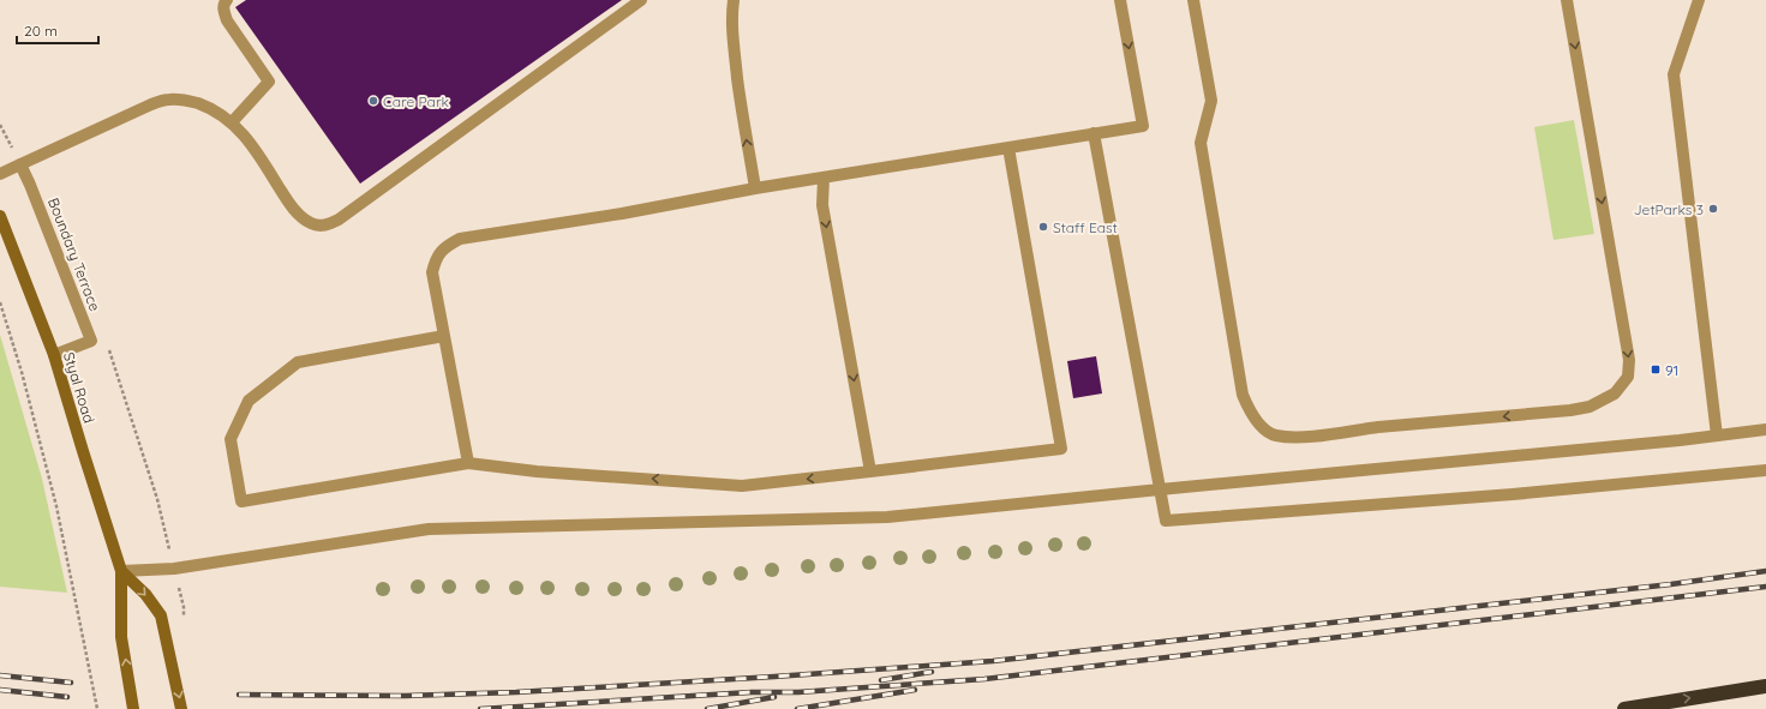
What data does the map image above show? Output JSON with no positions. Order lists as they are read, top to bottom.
{
  "streets": {
    "main road": ["Styal Road"],
    "street": ["Boundary Terrace"]
  },
  "places": {
    "other": ["Care Park", "JetParks 3", "Staff East"],
    "transit": ["91"]
  },
  "scale_bar": "20 m"
}
